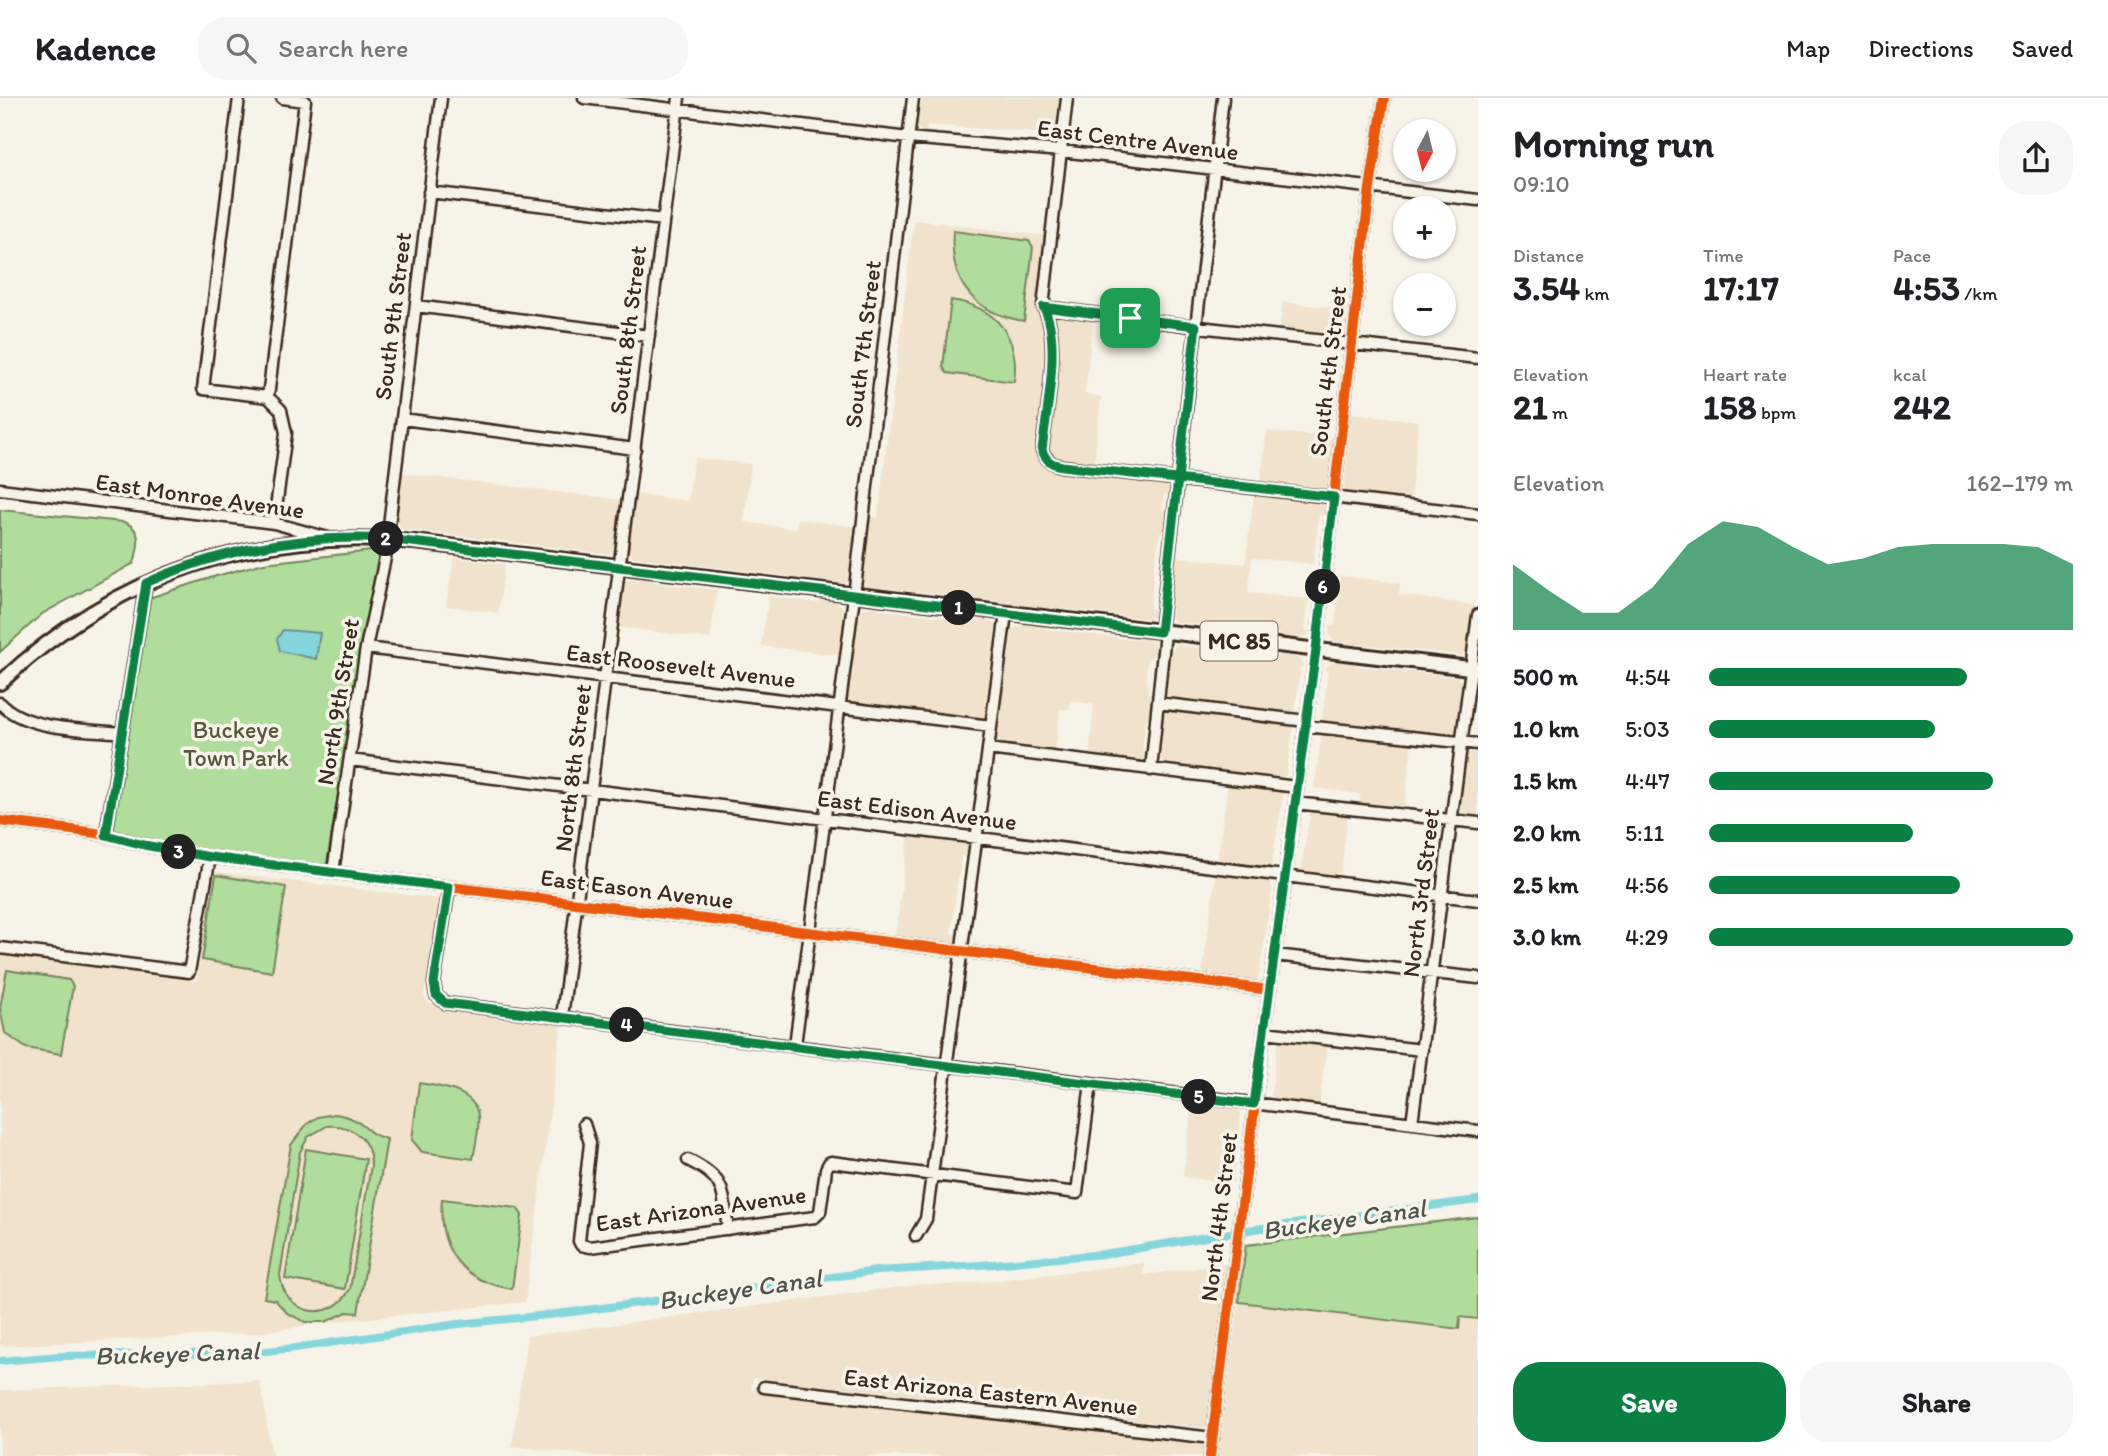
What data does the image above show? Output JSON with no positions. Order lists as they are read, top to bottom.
{
  "streets": {
    "main road": ["East Monroe Avenue", "MC 85"],
    "street": [
      "East Centre Avenue",
      "South 9th Street",
      "South 8th Street",
      "South 7th Street",
      "South 4th Street",
      "East Roosevelt Avenue",
      "North 9th Street",
      "North 8th Street",
      "East Edison Avenue",
      "East Eason Avenue",
      "North 3rd Street",
      "East Arizona Avenue",
      "North 4th Street",
      "East Arizona Eastern Avenue"
    ]
  },
  "crossings": [
    ["East Centre Avenue", "South 8th Street"],
    ["East Centre Avenue", "South 7th Street"],
    ["East Centre Avenue", "South 4th Street"],
    ["South 9th Street", "East Monroe Avenue"],
    ["South 9th Street", "North 9th Street"],
    ["South 8th Street", "East Monroe Avenue"],
    ["South 8th Street", "North 8th Street"],
    ["South 7th Street", "East Monroe Avenue"],
    ["South 7th Street", "East Roosevelt Avenue"],
    ["South 7th Street", "East Edison Avenue"],
    ["South 7th Street", "East Eason Avenue"],
    ["South 4th Street", "East Monroe Avenue"],
    ["South 4th Street", "North 4th Street"],
    ["East Monroe Avenue", "MC 85"],
    ["East Monroe Avenue", "North 9th Street"],
    ["East Monroe Avenue", "North 8th Street"],
    ["East Monroe Avenue", "North 3rd Street"],
    ["East Monroe Avenue", "North 4th Street"],
    ["East Roosevelt Avenue", "North 9th Street"],
    ["East Roosevelt Avenue", "North 8th Street"],
    ["North 9th Street", "East Edison Avenue"],
    ["North 9th Street", "East Eason Avenue"],
    ["North 8th Street", "East Edison Avenue"],
    ["North 8th Street", "East Eason Avenue"],
    ["East Edison Avenue", "North 3rd Street"],
    ["East Edison Avenue", "North 4th Street"],
    ["East Eason Avenue", "North 4th Street"],
    ["North 4th Street", "East Arizona Eastern Avenue"]
  ],
  "water": ["Buckeye Canal"],
  "parks": ["Buckeye Town Park"],
  "north": "bottom",
  "page": {
    "header": "Kadence",
    "search": "Search here",
    "nav": ["Map", "Directions", "Saved"],
    "heading": ["Morning run", "09:10"],
    "map_buttons": ["+", "−"],
    "stats": [
      ["Distance", "3.54 km"],
      ["Time", "17:17"],
      ["Pace", "4:53 /km"],
      ["Elevation", "21 m"],
      ["Heart rate", "158 bpm"],
      ["kcal", "242"]
    ],
    "chart": ["Elevation", "162–179 m"],
    "pins": [
      "2",
      "6",
      "1",
      "3",
      "4",
      "5"
    ],
    "list": [
      {
        "name": "500 m",
        "note": "4:54"
      },
      {
        "name": "1.0 km",
        "note": "5:03"
      },
      {
        "name": "1.5 km",
        "note": "4:47"
      },
      {
        "name": "2.0 km",
        "note": "5:11"
      },
      {
        "name": "2.5 km",
        "note": "4:56"
      },
      {
        "name": "3.0 km",
        "note": "4:29"
      }
    ],
    "buttons": ["Save", "Share"]
  }
}
